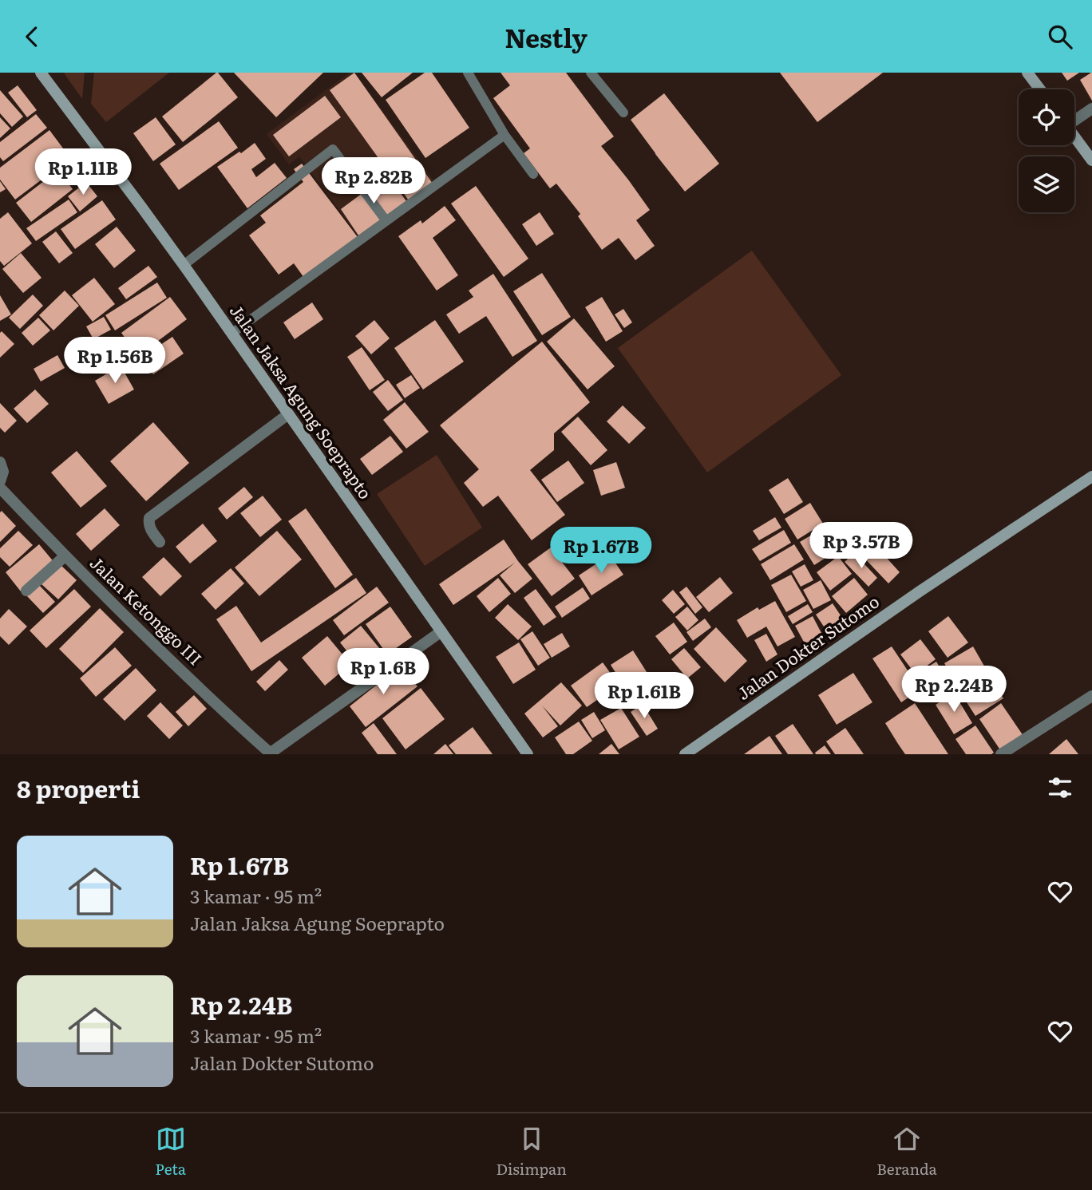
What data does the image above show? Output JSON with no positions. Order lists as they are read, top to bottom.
{
  "streets": {
    "main road": ["Jalan Jaksa Agung Soeprapto", "Jalan Dokter Sutomo"],
    "street": ["Jalan Ketonggo III"]
  },
  "page": {
    "header": "Nestly",
    "price": [
      "Rp 1.11B",
      "Rp 2.82B",
      "Rp 1.56B",
      "Rp 3.57B",
      "Rp 1.67B",
      "Rp 1.6B",
      "Rp 2.24B",
      "Rp 1.61B"
    ],
    "heading": "8 properti",
    "list": [
      {
        "name": "Rp 1.67B",
        "note": "3 kamar · 95 m² · Jalan Jaksa Agung Soeprapto"
      },
      {
        "name": "Rp 2.24B",
        "note": "3 kamar · 95 m² · Jalan Dokter Sutomo"
      }
    ],
    "tabs": ["Peta", "Disimpan", "Beranda"]
  }
}
